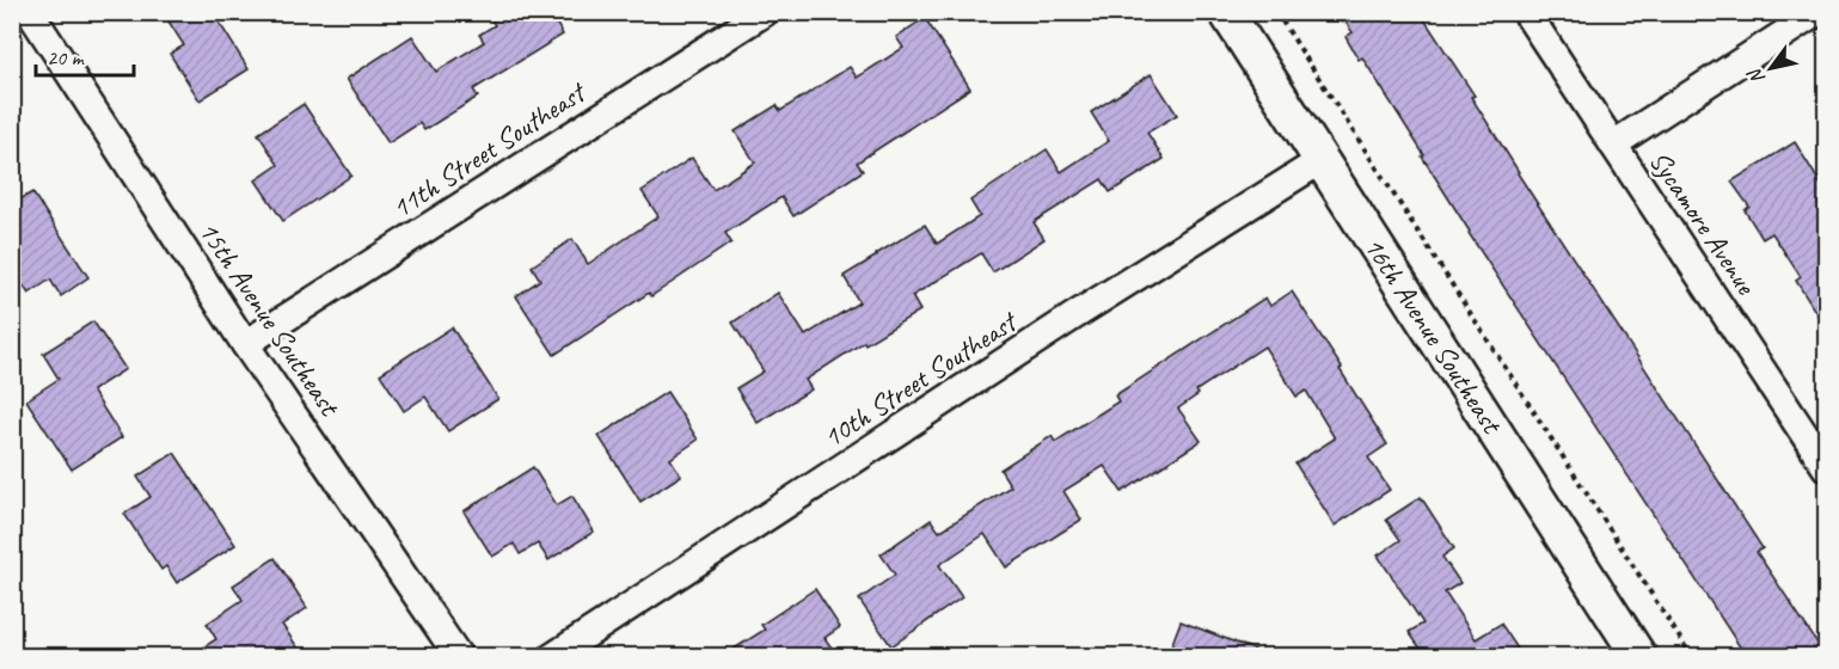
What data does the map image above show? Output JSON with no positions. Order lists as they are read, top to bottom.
{
  "streets": {
    "street": [
      "11th Street Southeast",
      "Sycamore Avenue",
      "15th Avenue Southeast",
      "16th Avenue Southeast",
      "10th Street Southeast"
    ]
  },
  "crossings": [
    ["11th Street Southeast", "15th Avenue Southeast"],
    ["16th Avenue Southeast", "10th Street Southeast"]
  ],
  "scale_bar": "20 m",
  "north": "bottom left"
}
